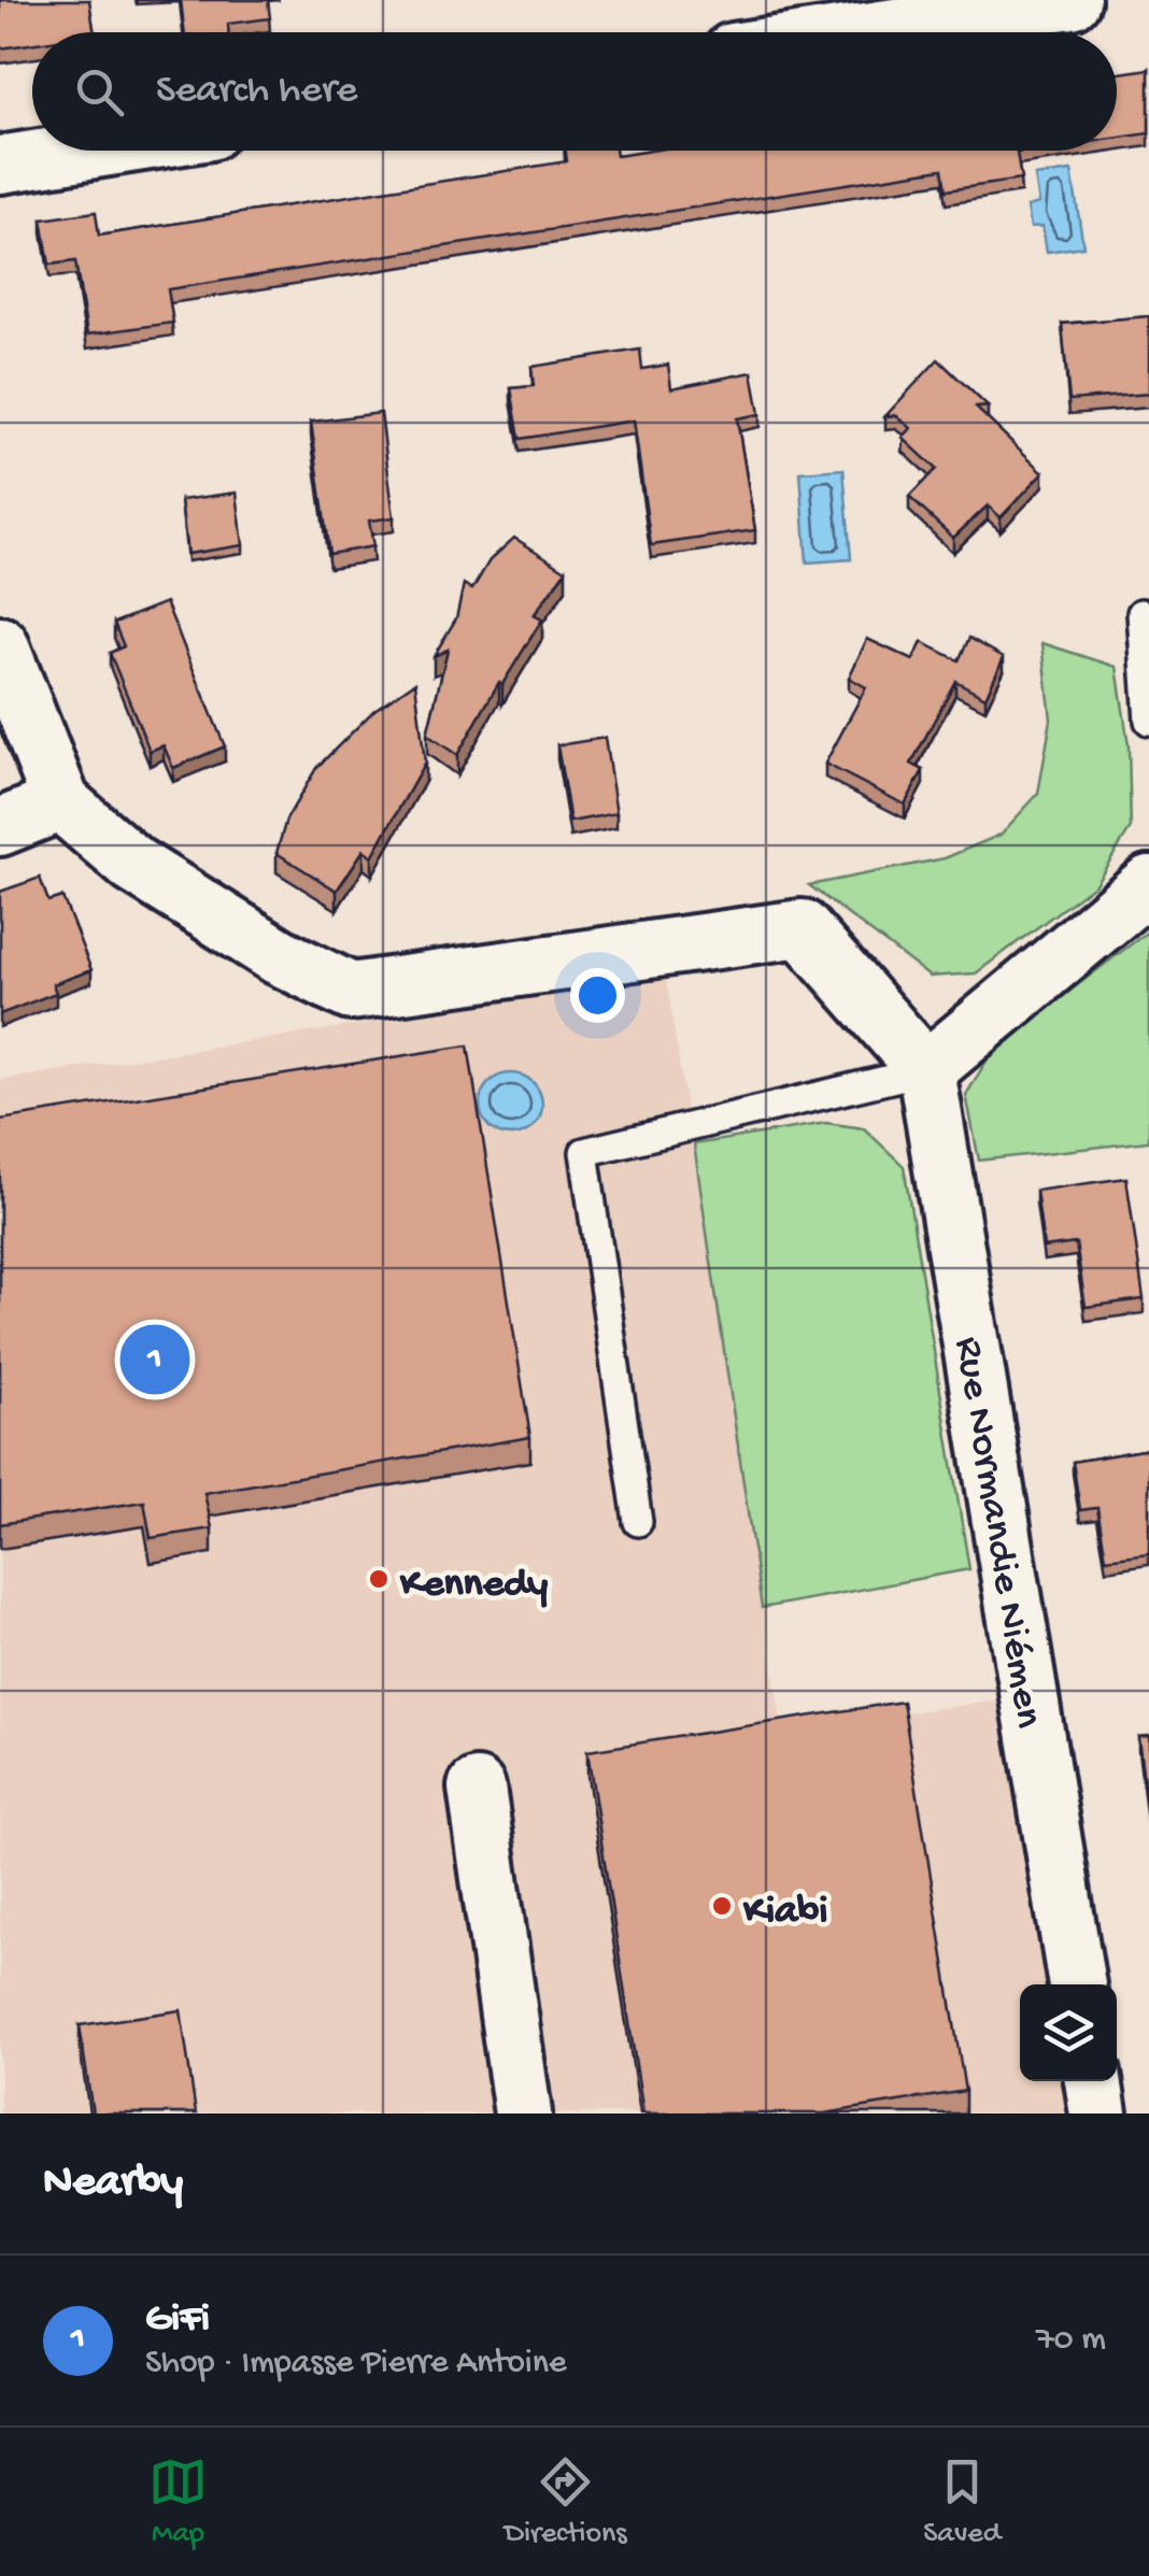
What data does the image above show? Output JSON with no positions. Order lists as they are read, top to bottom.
{
  "streets": {
    "street": ["Rue Normandie Niémen"]
  },
  "places": ["Kennedy", "Kiabi"],
  "page": {
    "search": "Search here",
    "pins": "1",
    "heading": "Nearby",
    "list": [
      {
        "mark": "1",
        "name": "GiFi",
        "note": "Shop · Impasse Pierre Antoine",
        "value": "70 m"
      }
    ],
    "nav": ["Map", "Directions", "Saved"]
  }
}
